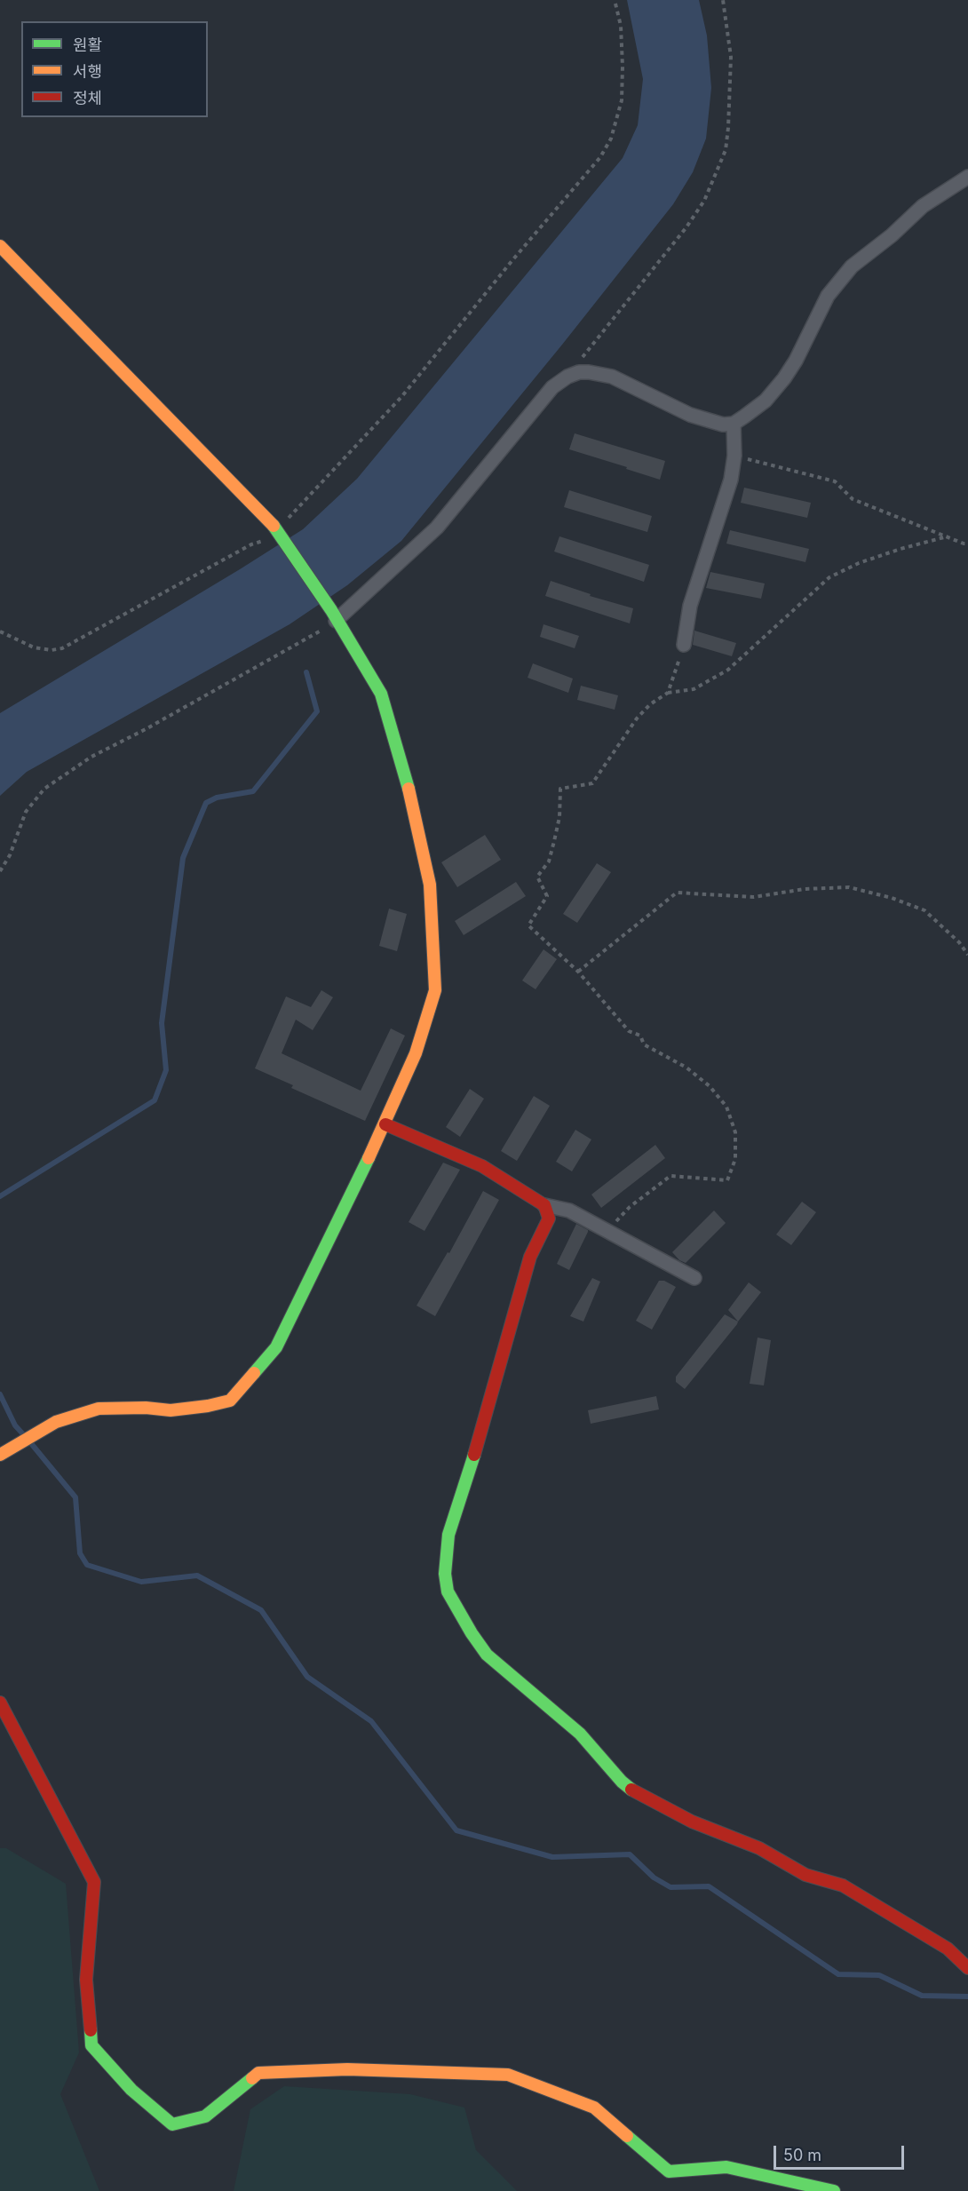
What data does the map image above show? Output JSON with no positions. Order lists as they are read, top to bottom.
{
  "legend": ["원활", "서행", "정체"],
  "scale_bar": "50 m"
}
